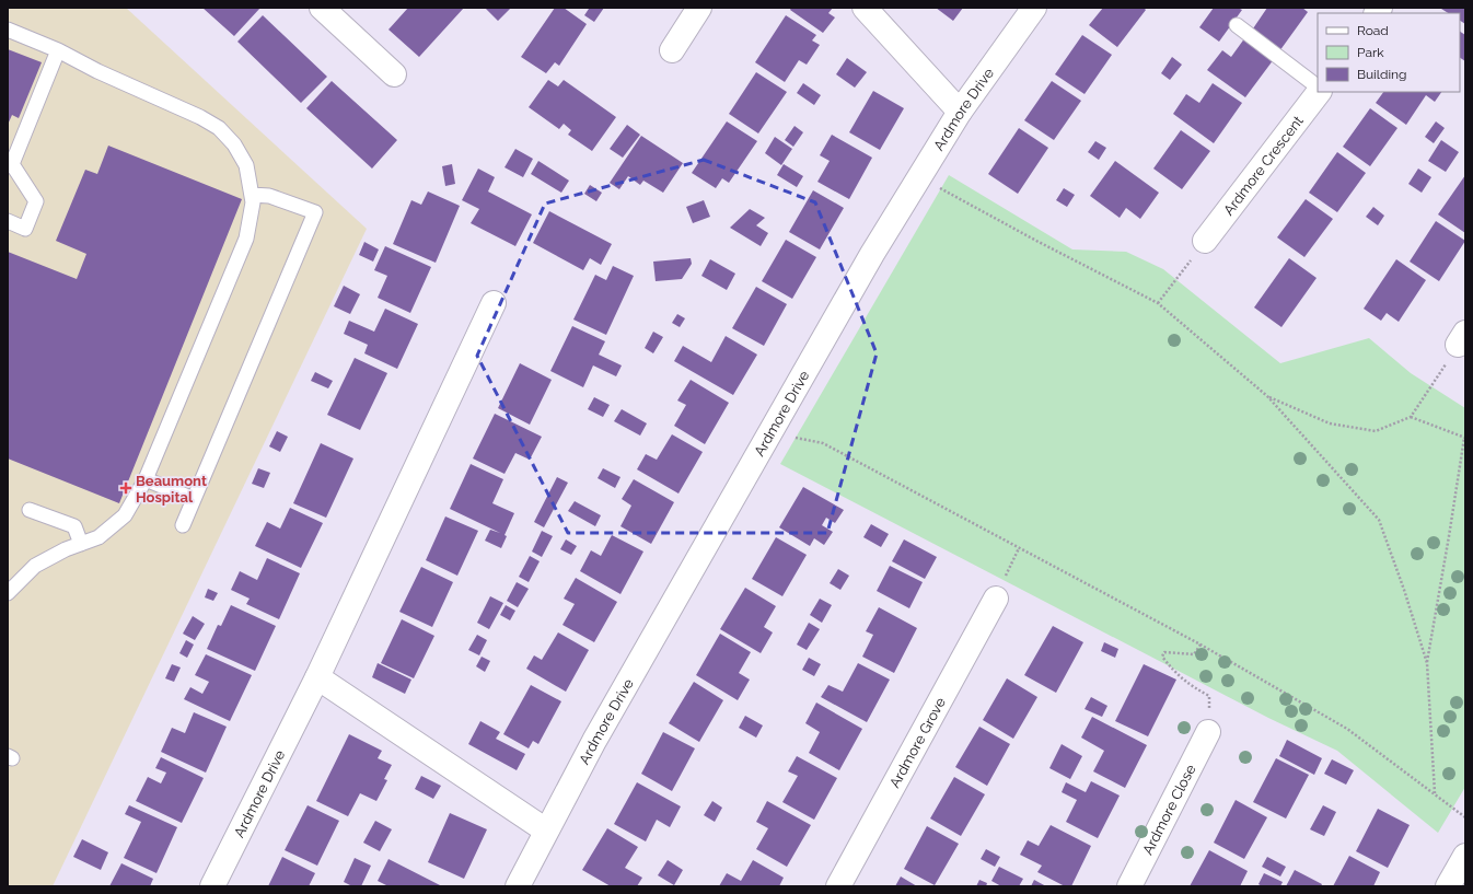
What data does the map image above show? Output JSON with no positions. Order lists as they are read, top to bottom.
{
  "streets": {
    "street": [
      "Ardmore Drive",
      "Ardmore Crescent",
      "Ardmore Grove",
      "Ardmore Close"
    ]
  },
  "places": {
    "health": ["Beaumont Hospital"]
  },
  "legend": ["Road", "Park", "Building"]
}
